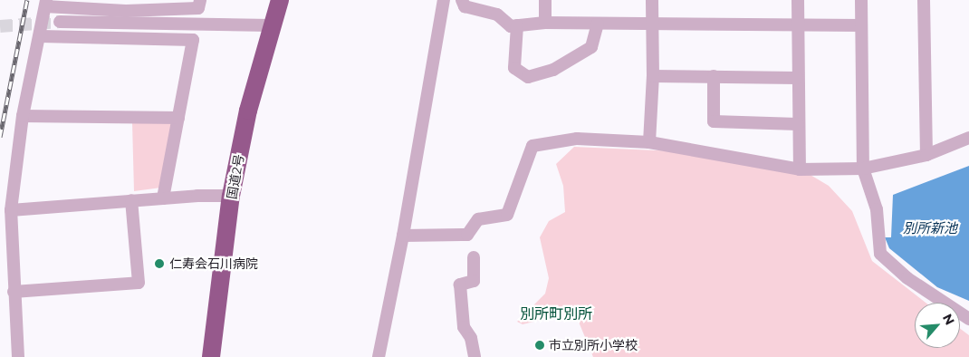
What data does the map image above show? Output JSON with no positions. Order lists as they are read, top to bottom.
{
  "streets": {
    "highway": ["国道2号"]
  },
  "districts": ["別所町別所"],
  "water": ["別所新池"],
  "places": ["仁寿会石川病院", "市立別所小学校"],
  "north": "top right"
}
